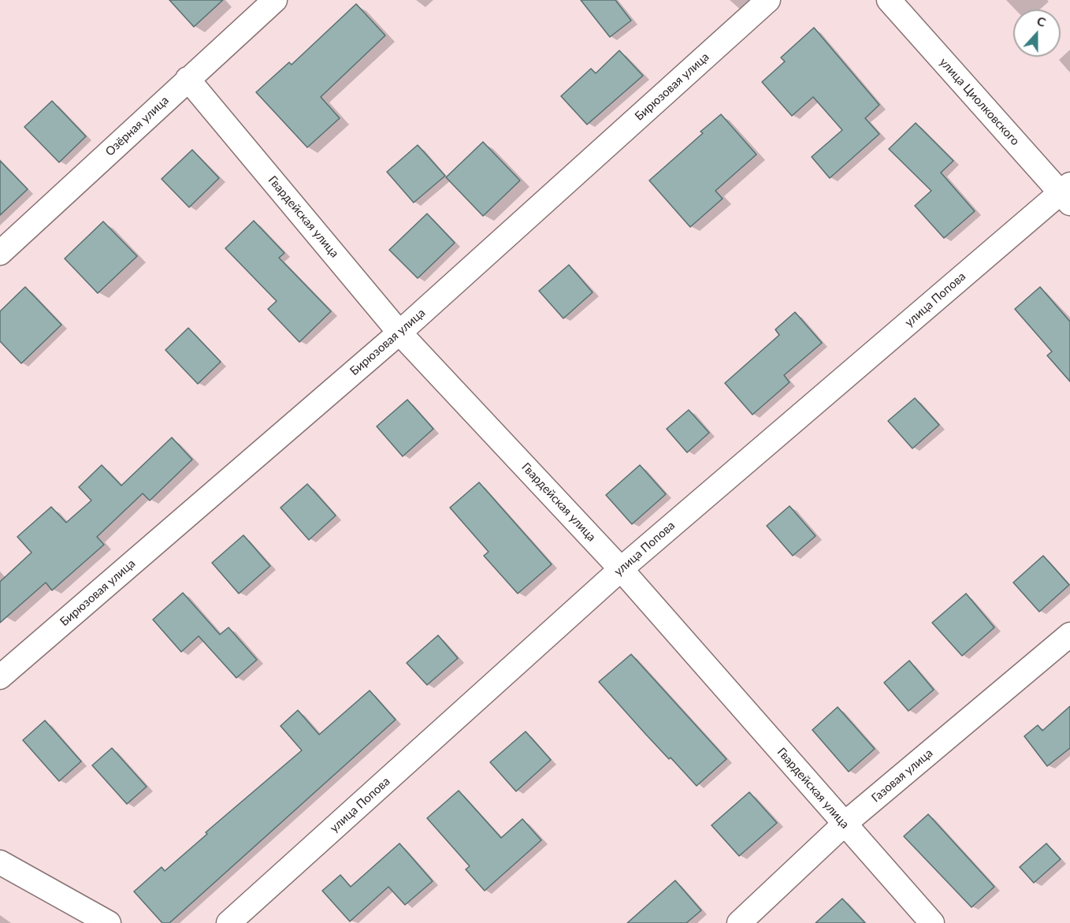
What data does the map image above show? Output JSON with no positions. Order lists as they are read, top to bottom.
{
  "streets": {
    "street": [
      "Бирюзовая улица",
      "улица Циолковского",
      "Озёрная улица",
      "Гвардейская улица",
      "улица Попова",
      "Газовая улица"
    ]
  },
  "crossings": [
    ["Бирюзовая улица", "Гвардейская улица"],
    ["улица Циолковского", "улица Попова"],
    ["Озёрная улица", "Гвардейская улица"],
    ["Гвардейская улица", "улица Попова"],
    ["Гвардейская улица", "Газовая улица"]
  ],
  "north": "top"
}
